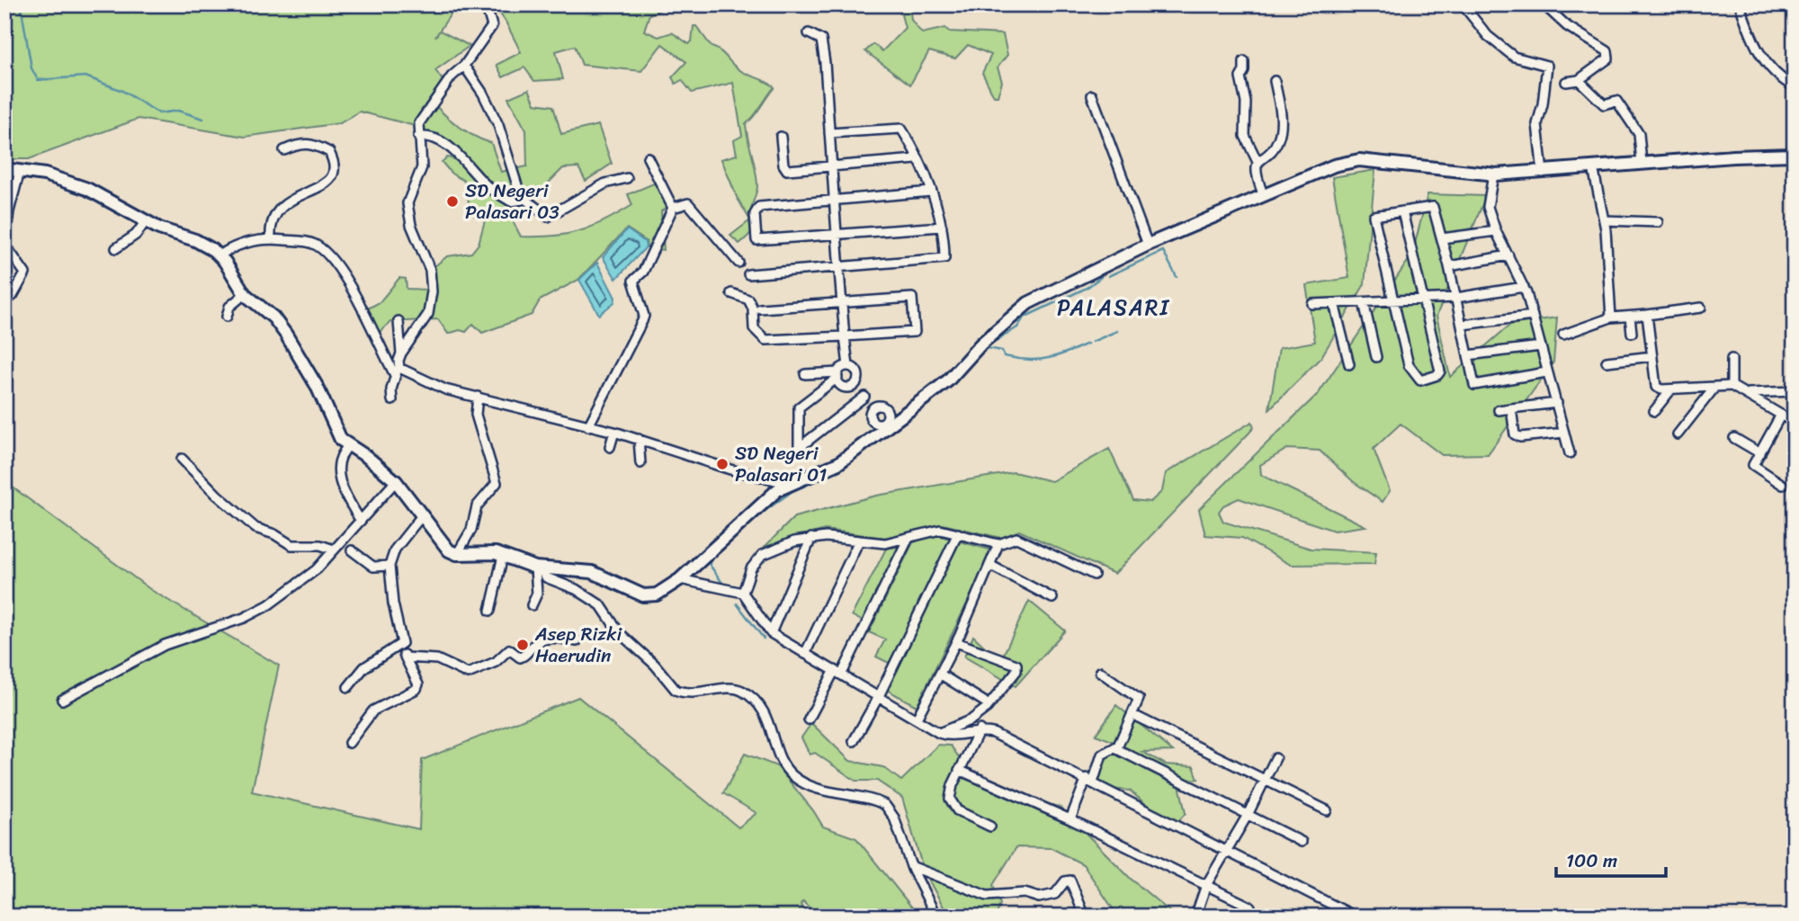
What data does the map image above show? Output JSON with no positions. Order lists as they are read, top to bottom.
{
  "districts": ["PALASARI"],
  "places": ["SD Negeri Palasari 03", "SD Negeri Palasari 01", "Asep Rizki Haerudin"],
  "scale_bar": "100 m"
}
